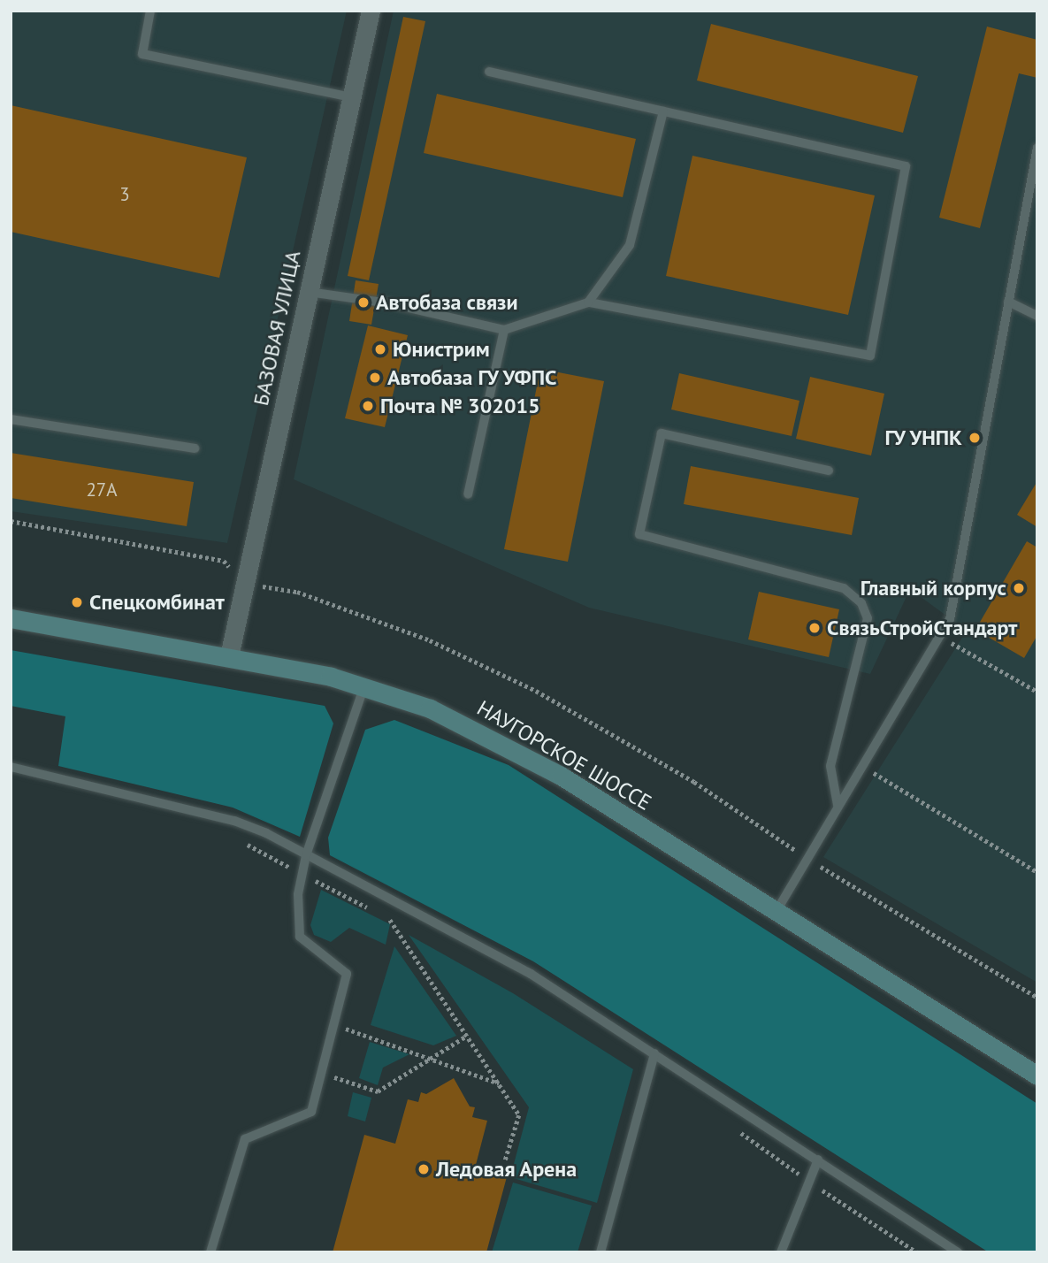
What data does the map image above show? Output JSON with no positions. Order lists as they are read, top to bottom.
{
  "streets": {
    "main road": ["НАУГОРСКОЕ ШОССЕ"],
    "street": ["БАЗОВАЯ УЛИЦА"]
  },
  "crossings": [
    ["БАЗОВАЯ УЛИЦА", "НАУГОРСКОЕ ШОССЕ"]
  ],
  "places": [
    "Автобаза связи",
    "Юнистрим",
    "Автобаза ГУ УФПС",
    "Почта № 302015",
    "ГУ УНПК",
    "Главный корпус",
    "Спецкомбинат",
    "СвязьСтройСтандарт",
    "Ледовая Арена"
  ],
  "house_numbers": ["3", "27А"]
}
